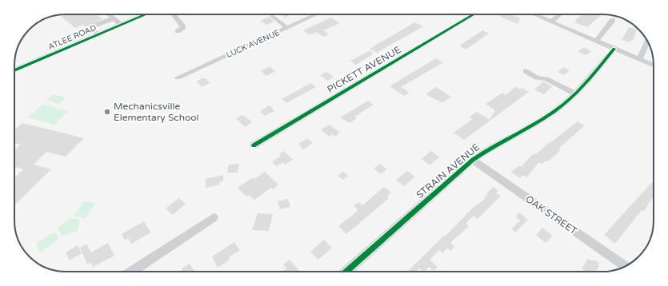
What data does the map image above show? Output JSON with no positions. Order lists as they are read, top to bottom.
{
  "streets": {
    "main road": ["ATLEE ROAD"],
    "street": [
      "LUCK AVENUE",
      "PICKETT AVENUE",
      "STRAIN AVENUE",
      "OAK STREET"
    ]
  },
  "crossings": [
    ["STRAIN AVENUE", "OAK STREET"]
  ],
  "places": ["Mechanicsville Elementary School"]
}
